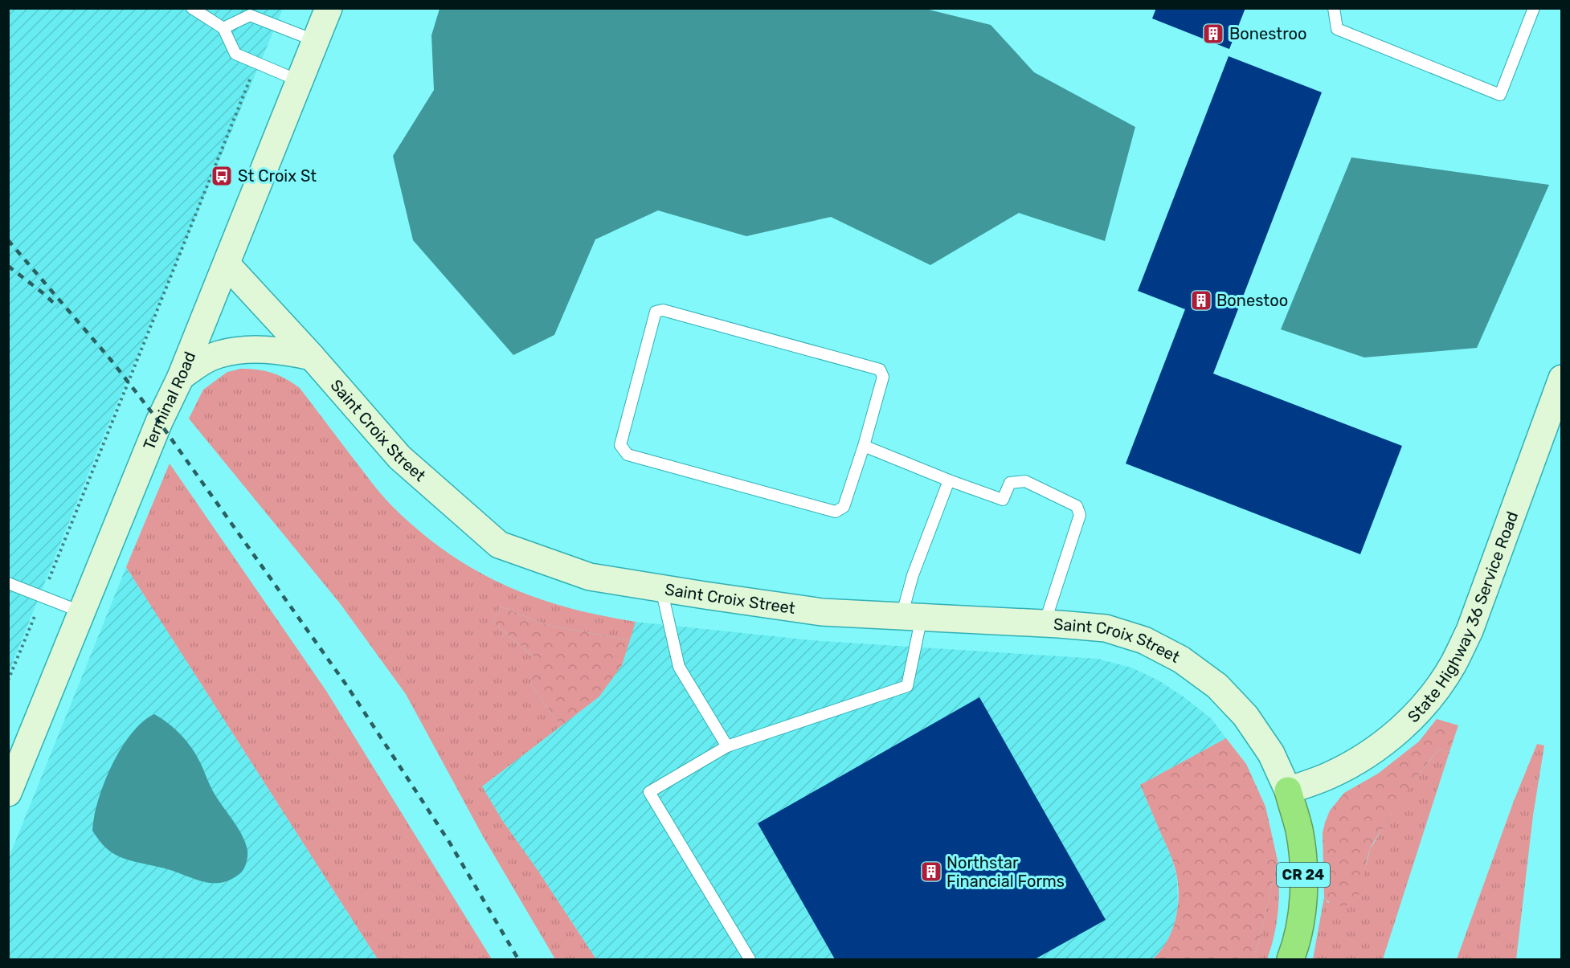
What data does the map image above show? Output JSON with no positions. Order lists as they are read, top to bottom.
{
  "streets": {
    "highway": ["CR 24"],
    "street": ["Terminal Road", "Saint Croix Street", "State Highway 36 Service Road"]
  },
  "crossings": [
    ["Terminal Road", "Saint Croix Street"],
    ["Saint Croix Street", "State Highway 36 Service Road"],
    ["Saint Croix Street", "CR 24"],
    ["State Highway 36 Service Road", "CR 24"]
  ],
  "places": {
    "building": ["Bonestroo", "Bonestoo", "Northstar Financial Forms"],
    "bus stop": ["St Croix St"]
  }
}
